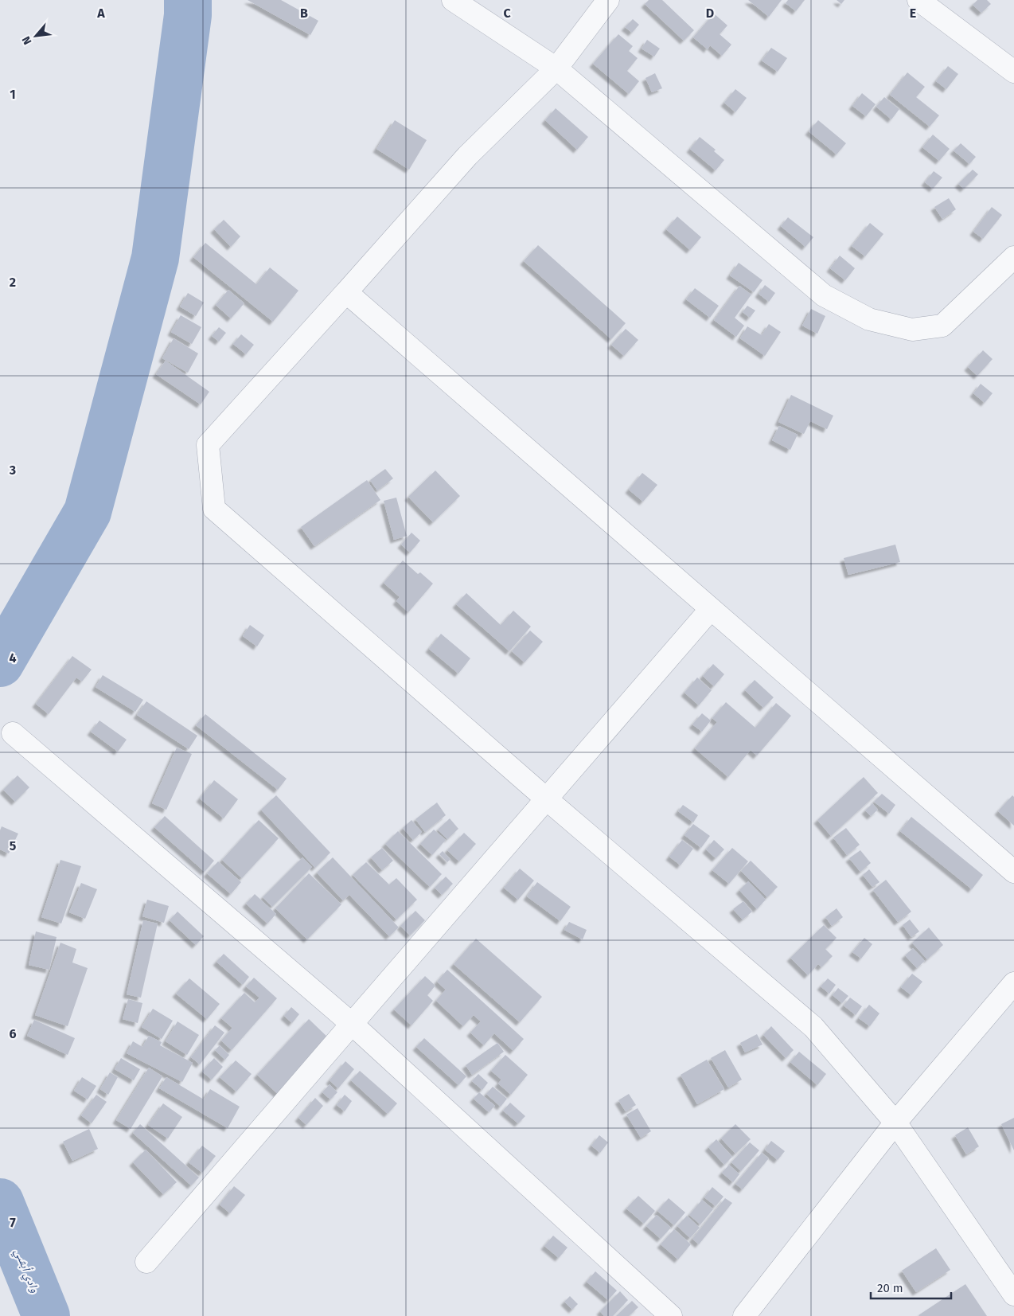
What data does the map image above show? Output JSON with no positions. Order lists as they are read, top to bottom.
{
  "water": ["وادي أبشي"],
  "scale_bar": "20 m",
  "north": "bottom left",
  "grid": {
    "columns": [
      "A",
      "B",
      "C",
      "D",
      "E"
    ],
    "rows": [
      "1",
      "2",
      "3",
      "4",
      "5",
      "6",
      "7"
    ]
  }
}
